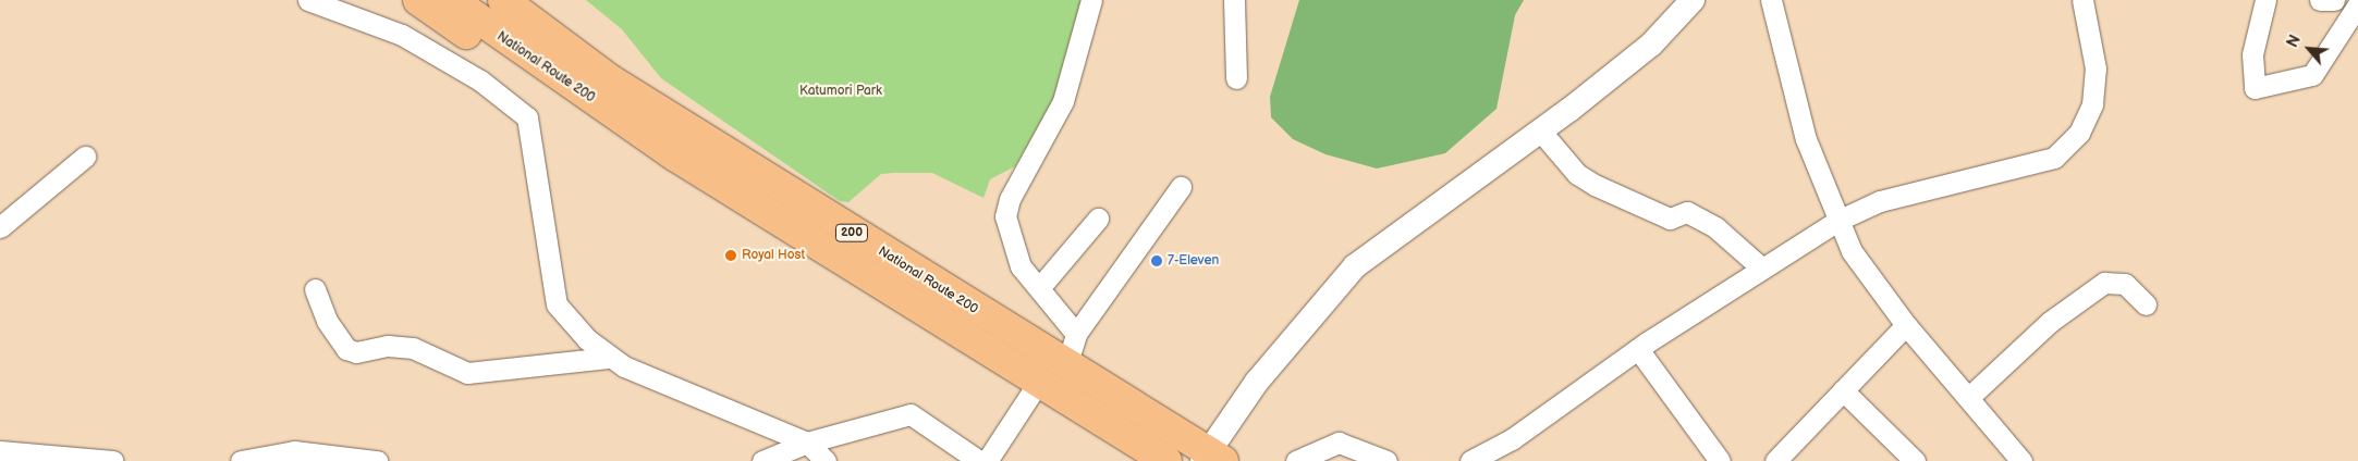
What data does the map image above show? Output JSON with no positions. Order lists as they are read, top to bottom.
{
  "streets": {
    "highway": ["National Route 200", "200"]
  },
  "parks": ["Katumori Park"],
  "places": ["Royal Host", "7-Eleven"],
  "north": "top left"
}
